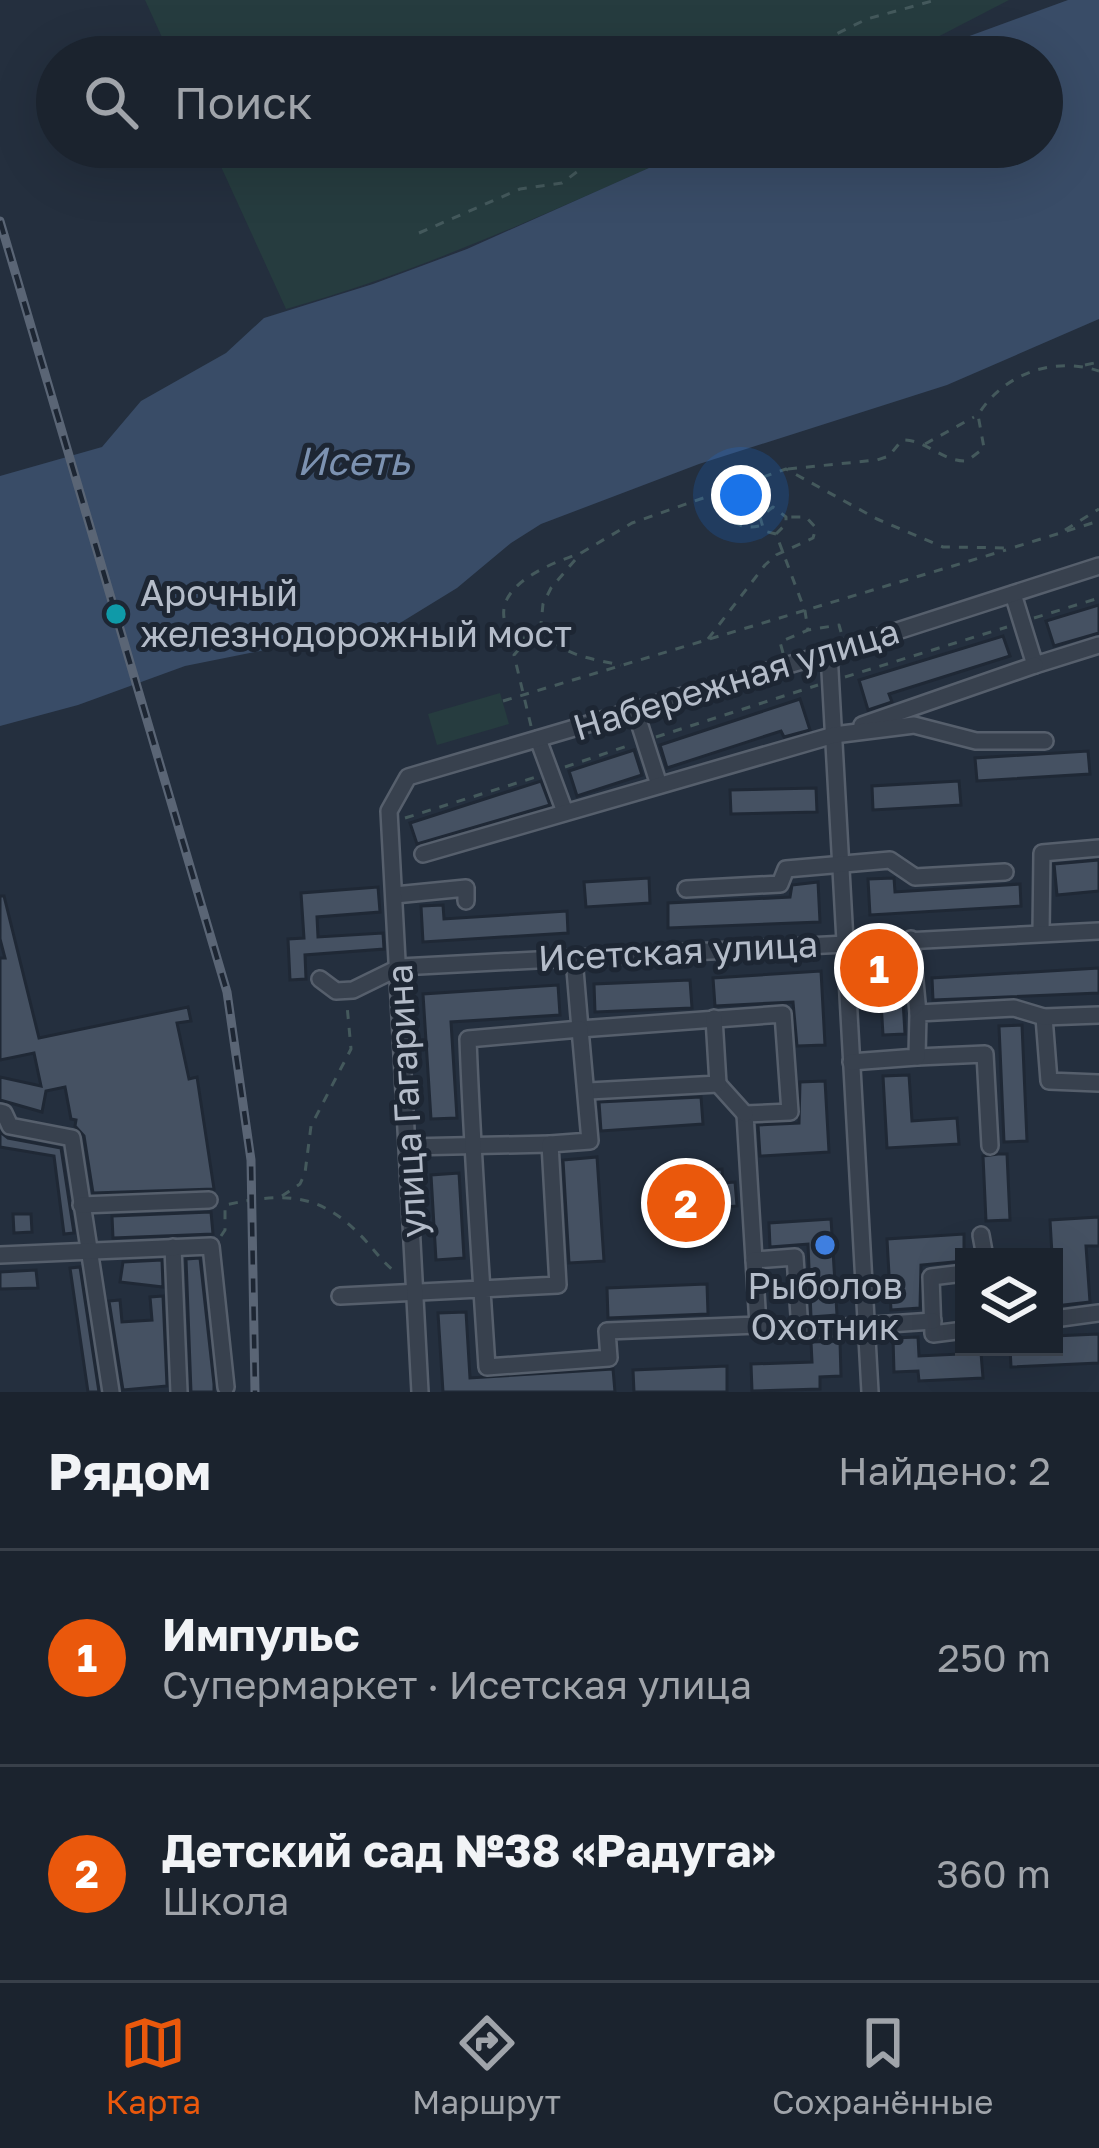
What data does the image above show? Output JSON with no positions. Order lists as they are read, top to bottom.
{
  "streets": {
    "street": ["Набережная улица", "Исетская улица", "улица Гагарина"]
  },
  "crossings": [
    ["Набережная улица", "улица Гагарина"],
    ["Исетская улица", "улица Гагарина"]
  ],
  "water": ["Исеть"],
  "places": ["Арочный железнодорожный мост", "Рыболов Охотник"],
  "page": {
    "search": "Поиск",
    "pins": ["1", "2"],
    "heading": ["Рядом", "Найдено: 2"],
    "list": [
      {
        "mark": "1",
        "name": "Импульс",
        "note": "Супермаркет · Исетская улица",
        "value": "250 m"
      },
      {
        "mark": "2",
        "name": "Детский сад №38 «Радуга»",
        "note": "Школа",
        "value": "360 m"
      }
    ],
    "nav": ["Карта", "Маршрут", "Сохранённые"]
  }
}
